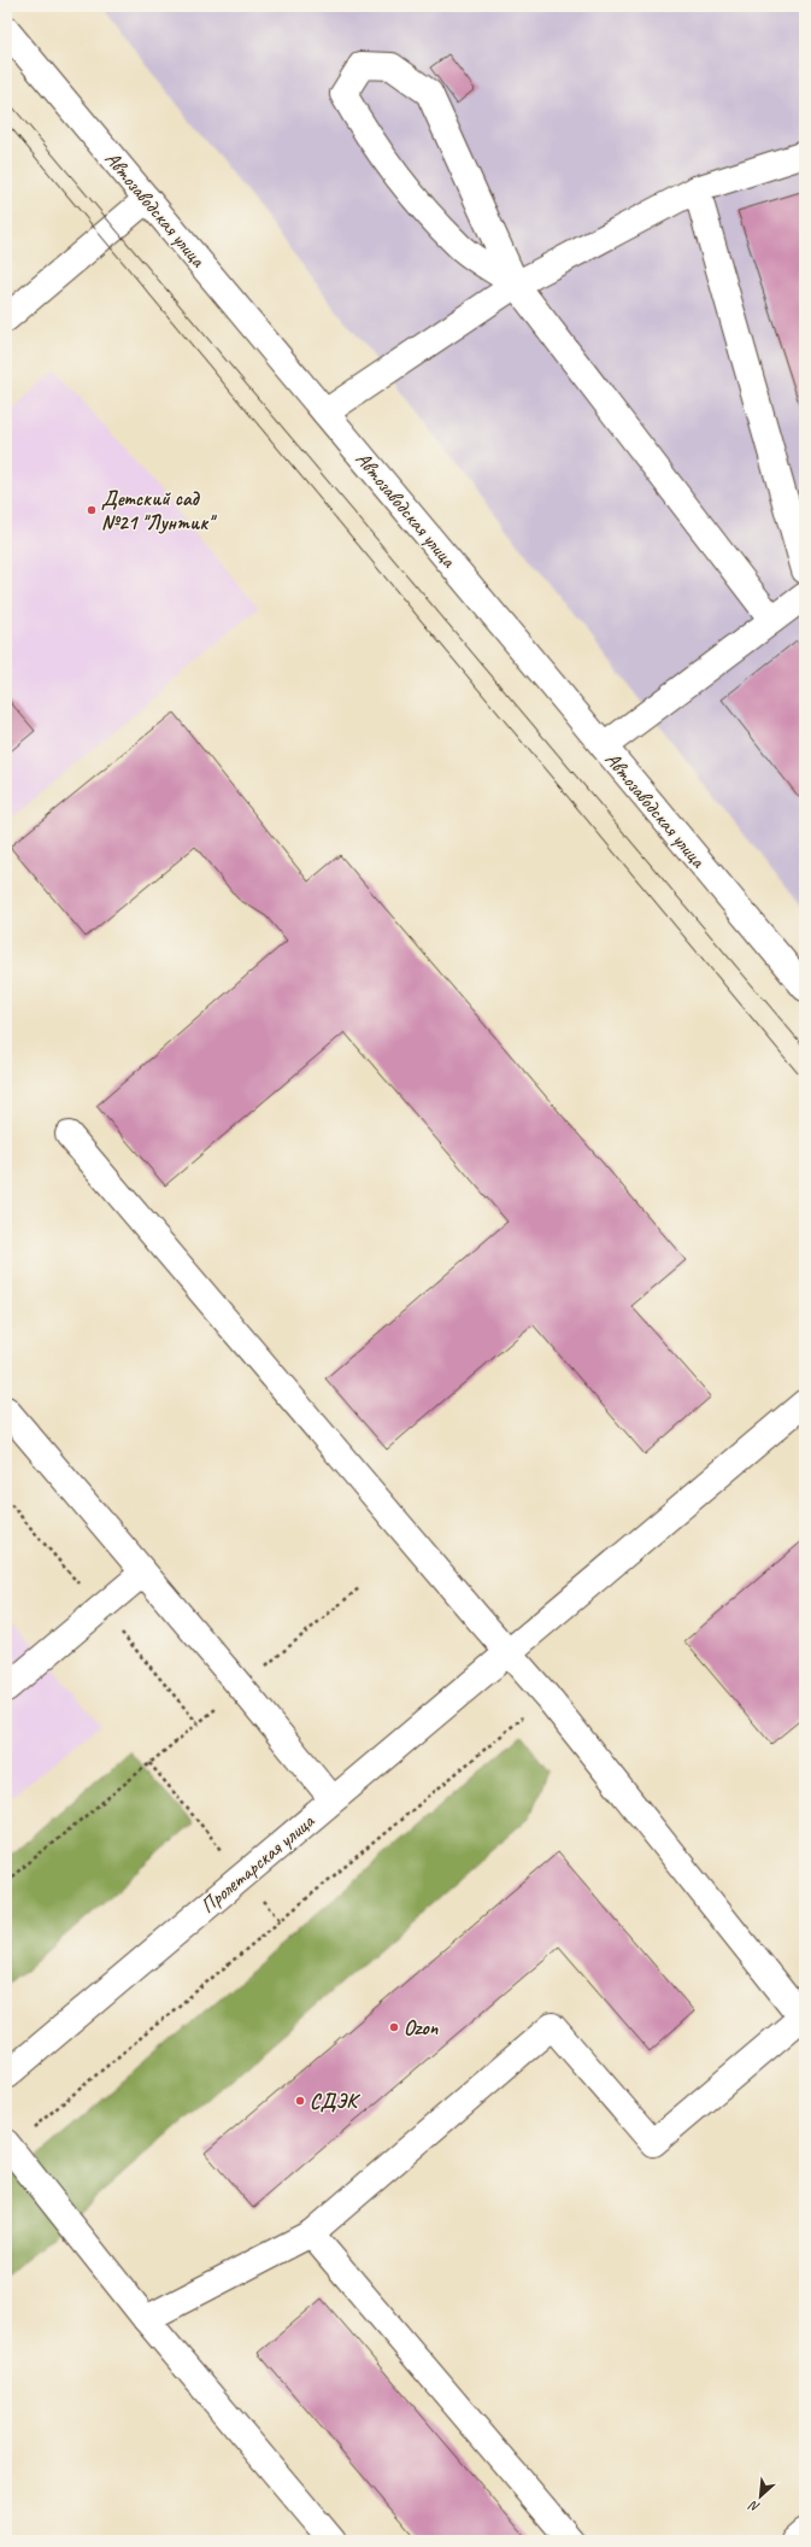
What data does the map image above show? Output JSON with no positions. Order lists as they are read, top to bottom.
{
  "streets": {
    "main road": ["Автозаводская улица", "Пролетарская улица"]
  },
  "places": ["Детский сад №21 \"Лунтик\"", "Ozon", "СДЭК"],
  "north": "bottom left"
}
